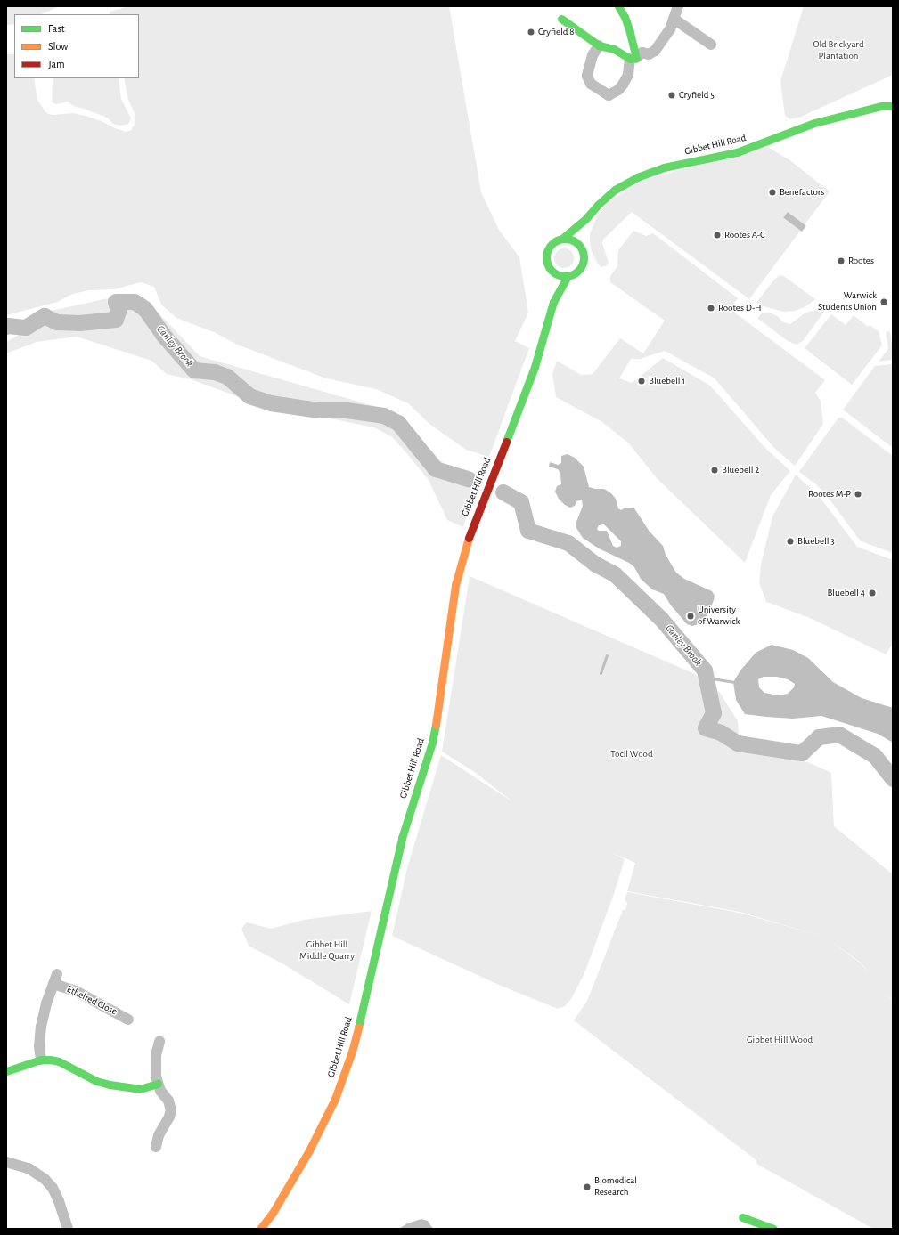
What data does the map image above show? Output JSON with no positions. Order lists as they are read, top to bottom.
{
  "streets": {
    "street": ["Gibbet Hill Road", "Ethelred Close"]
  },
  "water": ["Canley Brook"],
  "parks": [
    "Old Brickyard Plantation",
    "Tocil Wood",
    "Gibbet Hill Middle Quarry",
    "Gibbet Hill Wood"
  ],
  "places": [
    "Cryfield 8",
    "Cryfield 5",
    "Benefactors",
    "Rootes A-C",
    "Rootes",
    "Warwick Students Union",
    "Rootes D-H",
    "Bluebell 1",
    "Bluebell 2",
    "Rootes M-P",
    "Bluebell 3",
    "Bluebell 4",
    "University of Warwick",
    "Biomedical Research"
  ],
  "legend": ["Fast", "Slow", "Jam"]
}
